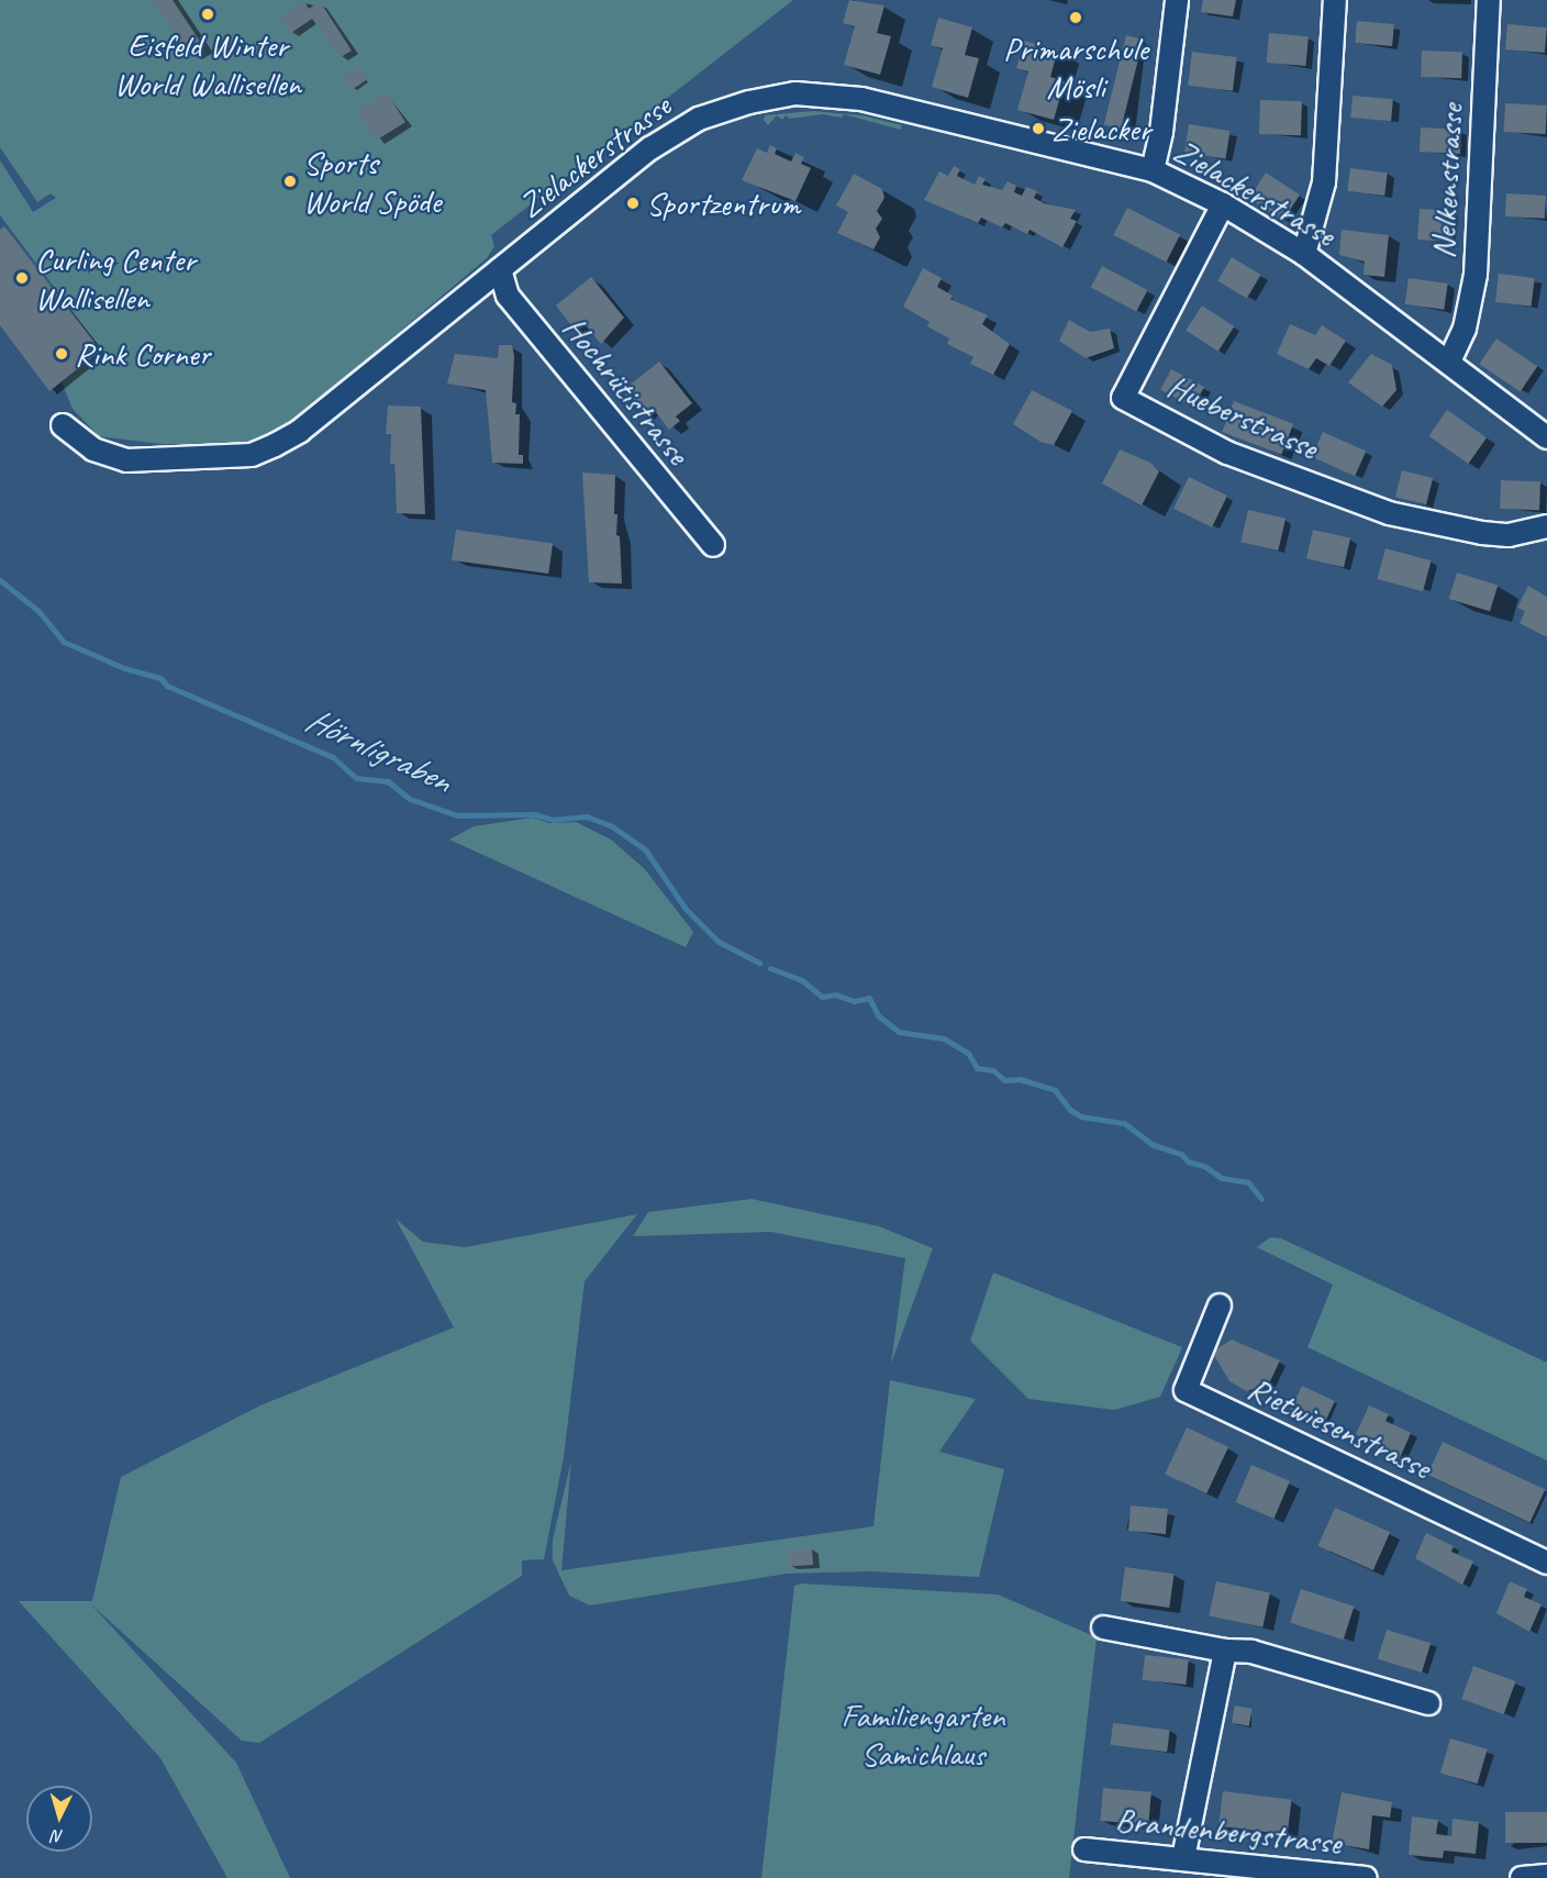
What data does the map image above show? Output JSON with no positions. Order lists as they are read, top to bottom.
{
  "streets": {
    "street": [
      "Zielackerstrasse",
      "Nelkenstrasse",
      "Hochrütistrasse",
      "Hueberstrasse",
      "Rietwiesenstrasse",
      "Brandenbergstrasse"
    ]
  },
  "crossings": [
    ["Zielackerstrasse", "Nelkenstrasse"],
    ["Zielackerstrasse", "Hochrütistrasse"],
    ["Zielackerstrasse", "Hueberstrasse"]
  ],
  "water": ["Hörnligraben"],
  "parks": ["Familiengarten Samichlaus"],
  "places": [
    "Eisfeld Winter World Wallisellen",
    "Primarschule Mösli",
    "Zielacker",
    "Sports World Spöde",
    "Sportzentrum",
    "Curling Center Wallisellen",
    "Rink Corner"
  ],
  "north": "bottom"
}
